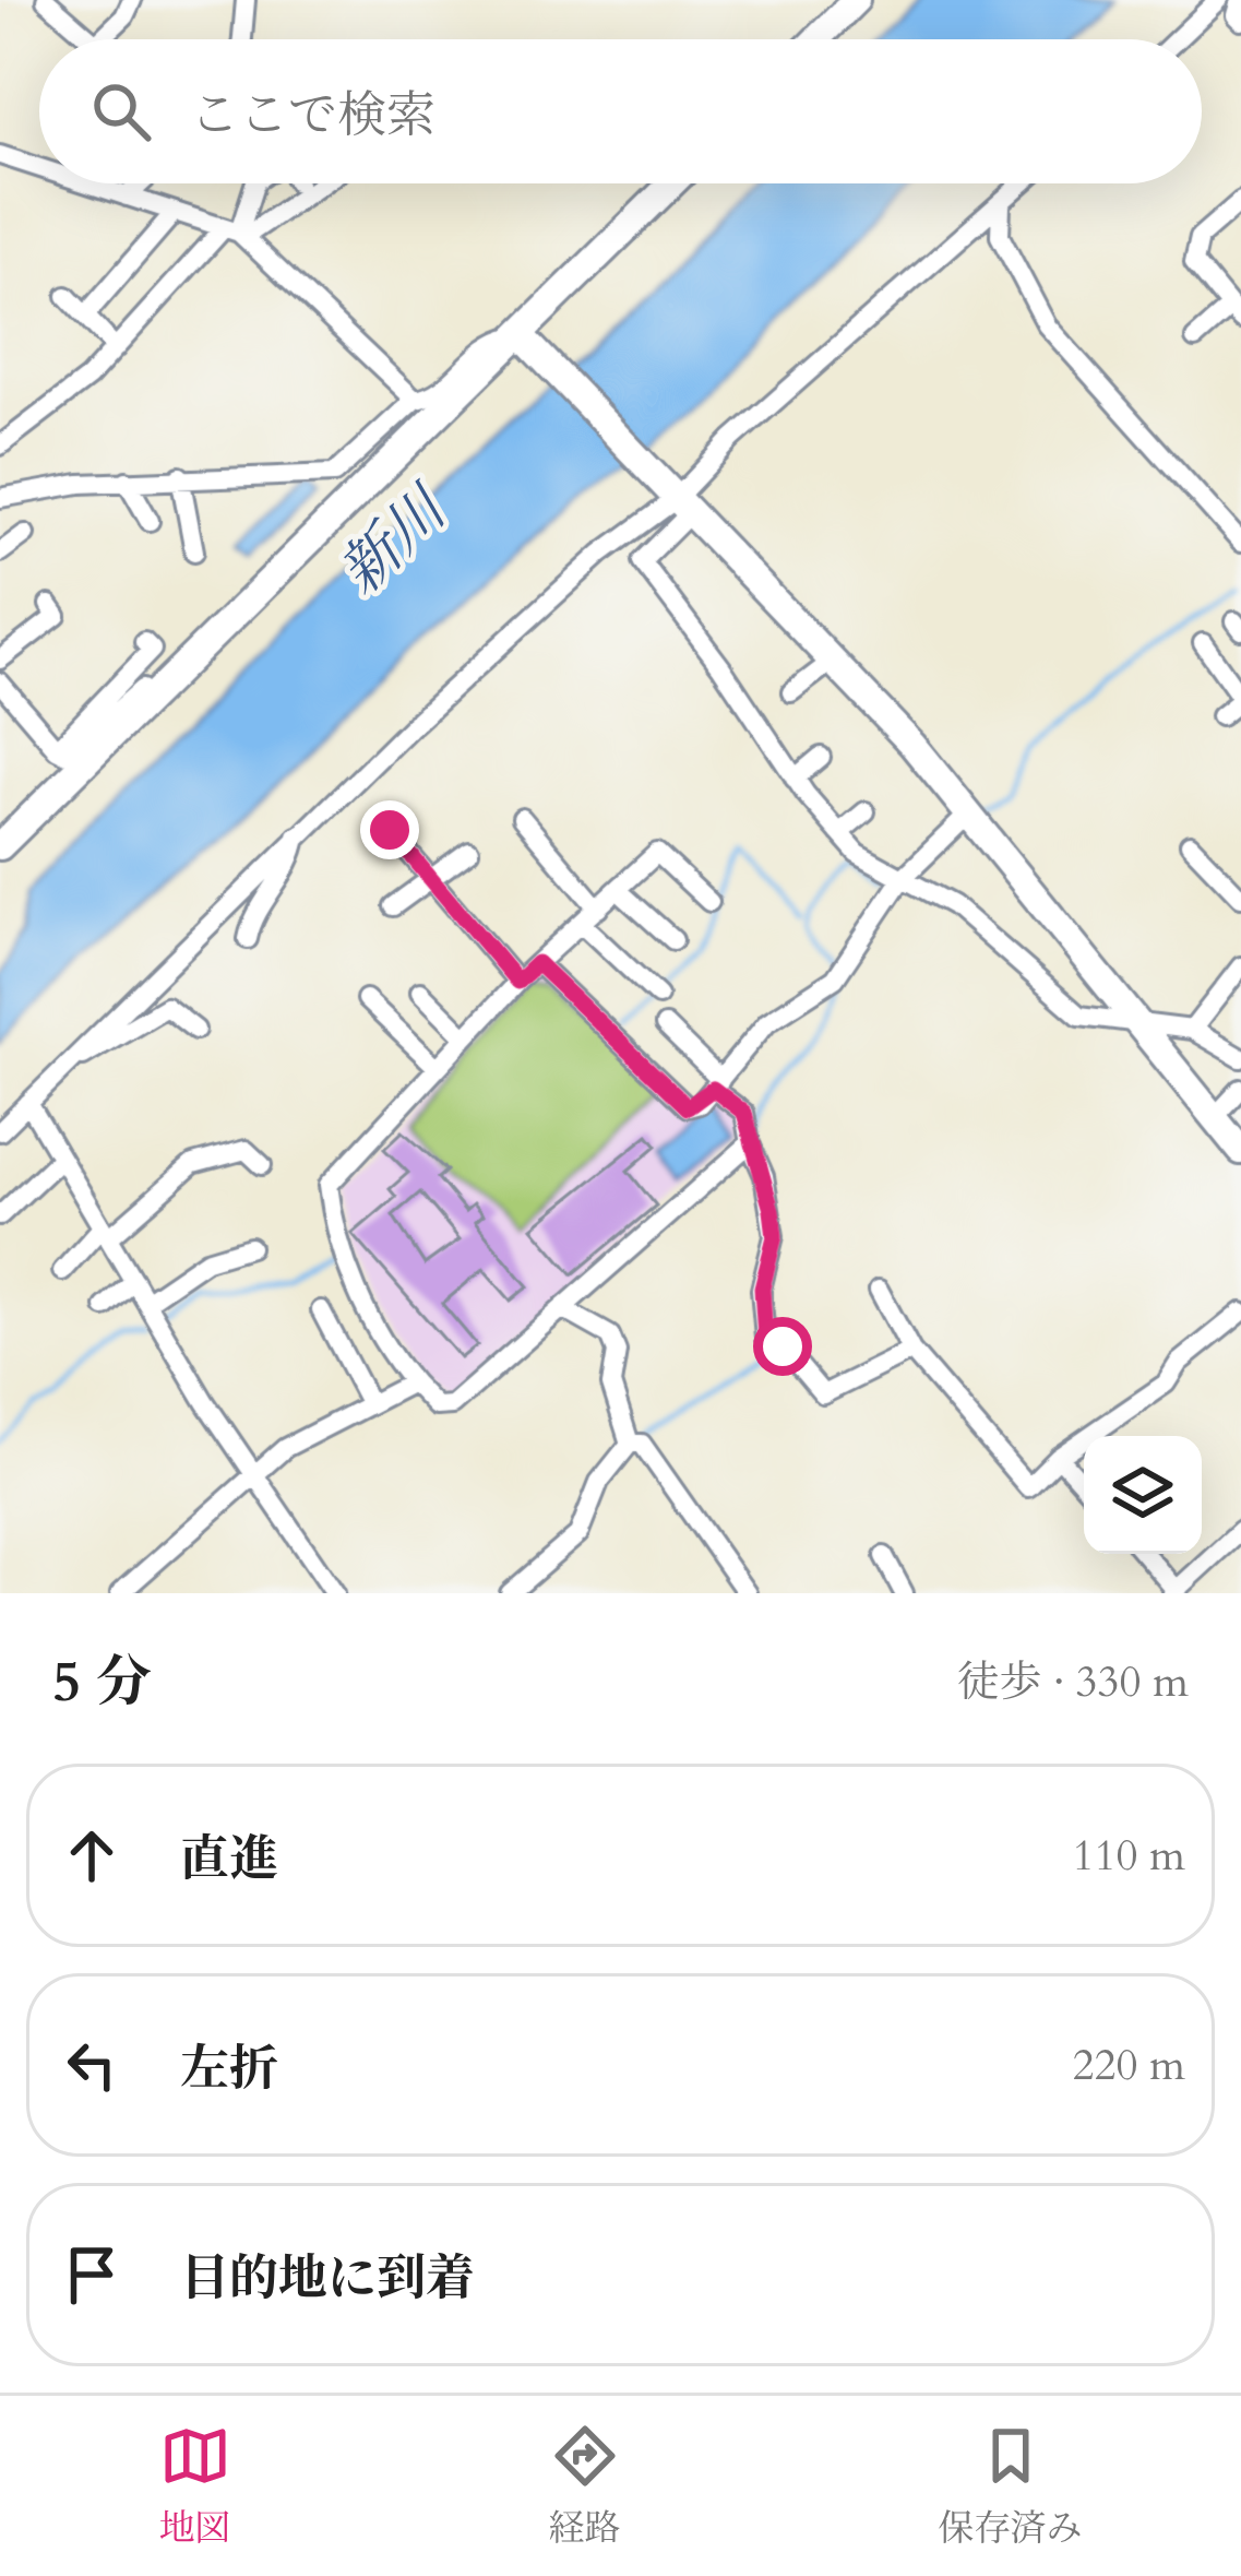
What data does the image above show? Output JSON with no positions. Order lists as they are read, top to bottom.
{
  "water": ["新川"],
  "page": {
    "search": "ここで検索",
    "heading": ["5 分", "徒歩 · 330 m"],
    "list": [
      ["直進", "110 m"],
      ["左折", "220 m"],
      "目的地に到着"
    ],
    "nav": ["地図", "経路", "保存済み"]
  }
}
